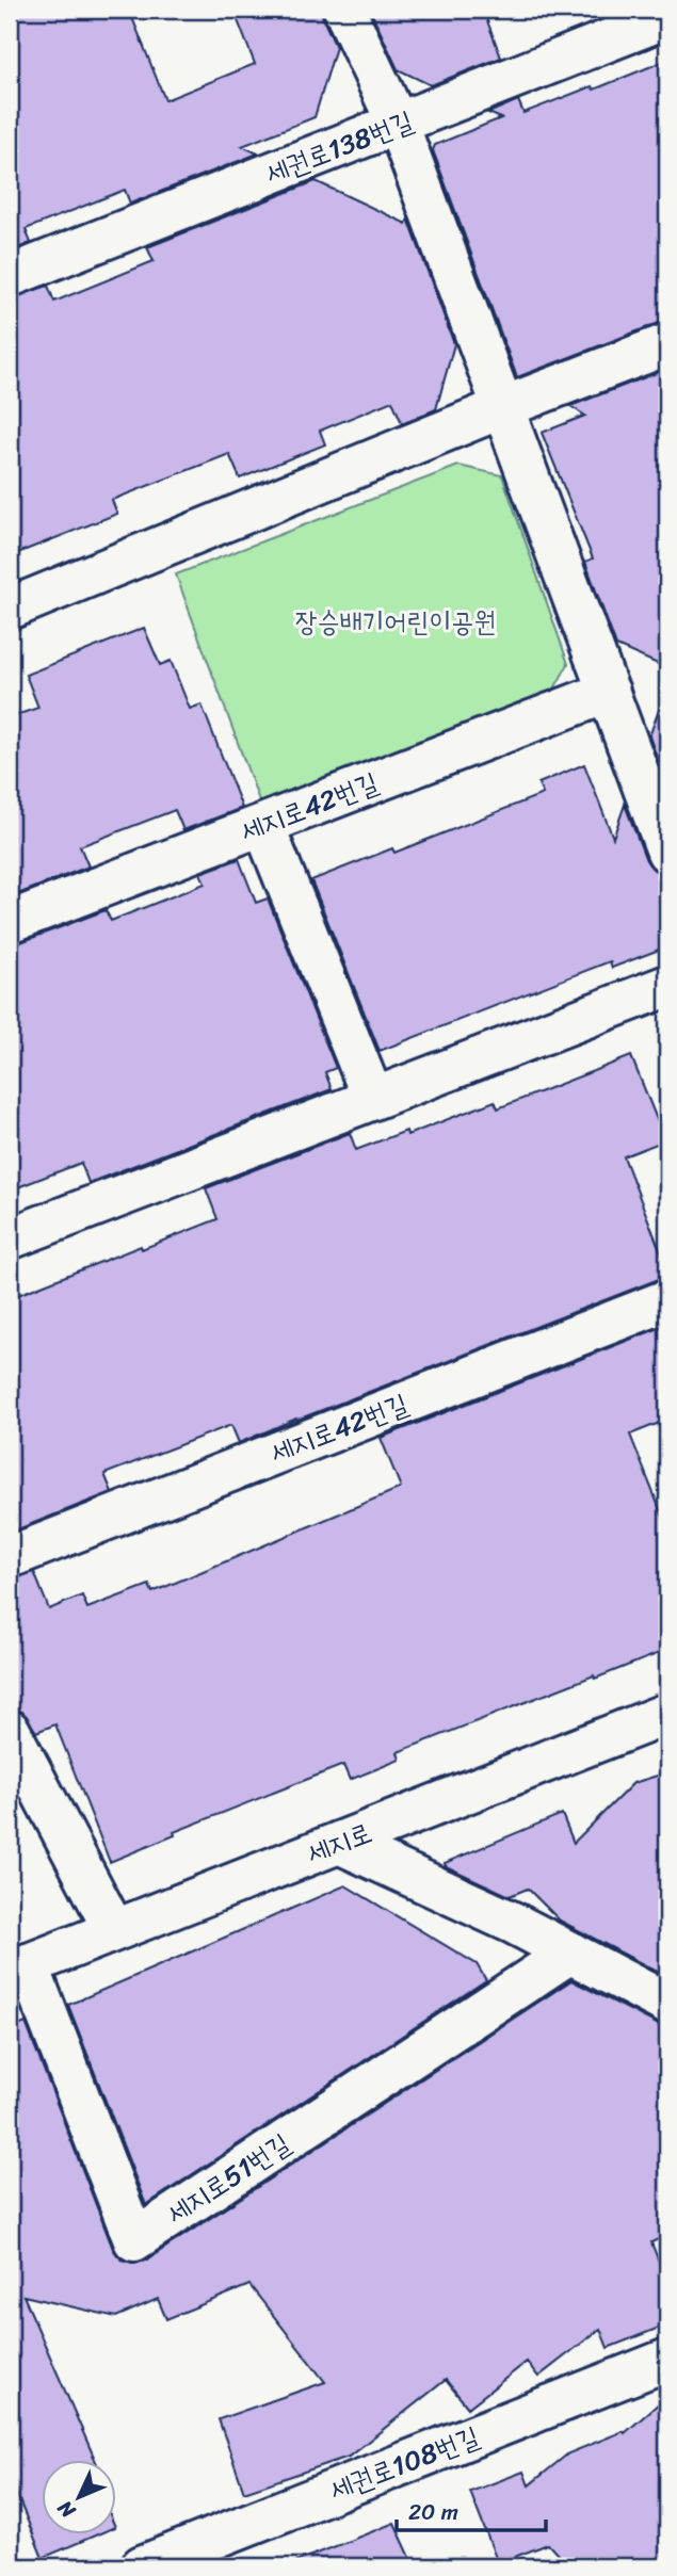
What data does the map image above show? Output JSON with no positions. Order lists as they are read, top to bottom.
{
  "streets": {
    "street": [
      "세권로138번길",
      "세지로42번길",
      "세지로",
      "세지로51번길",
      "세권로108번길"
    ]
  },
  "crossings": [
    ["세지로", "세지로51번길"]
  ],
  "parks": ["장승배기어린이공원"],
  "scale_bar": "20 m",
  "north": "bottom left"
}
